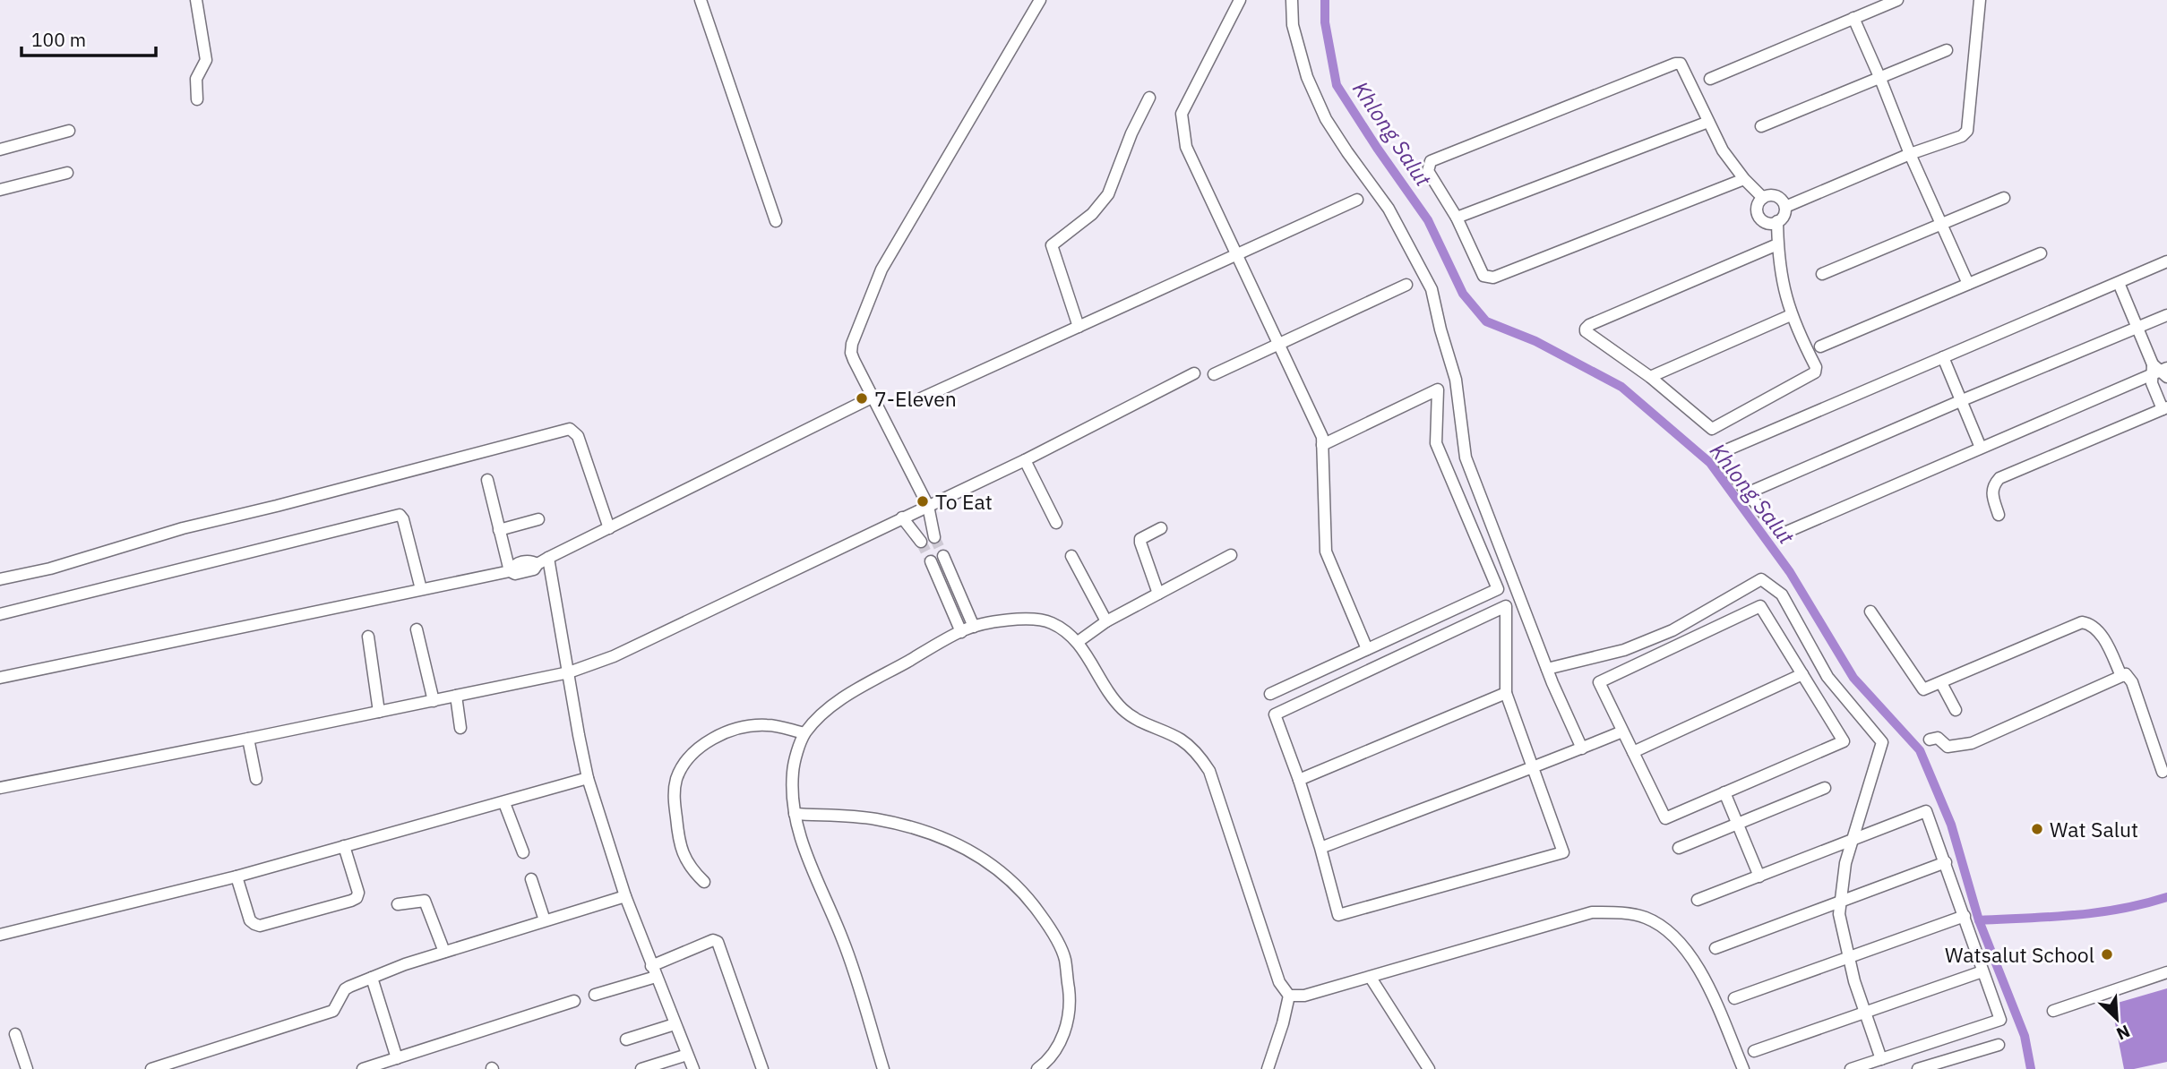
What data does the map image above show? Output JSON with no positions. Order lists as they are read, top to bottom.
{
  "water": ["Khlong Salut"],
  "places": [
    "7-Eleven",
    "To Eat",
    "Wat Salut",
    "Watsalut School"
  ],
  "scale_bar": "100 m",
  "north": "bottom right"
}
